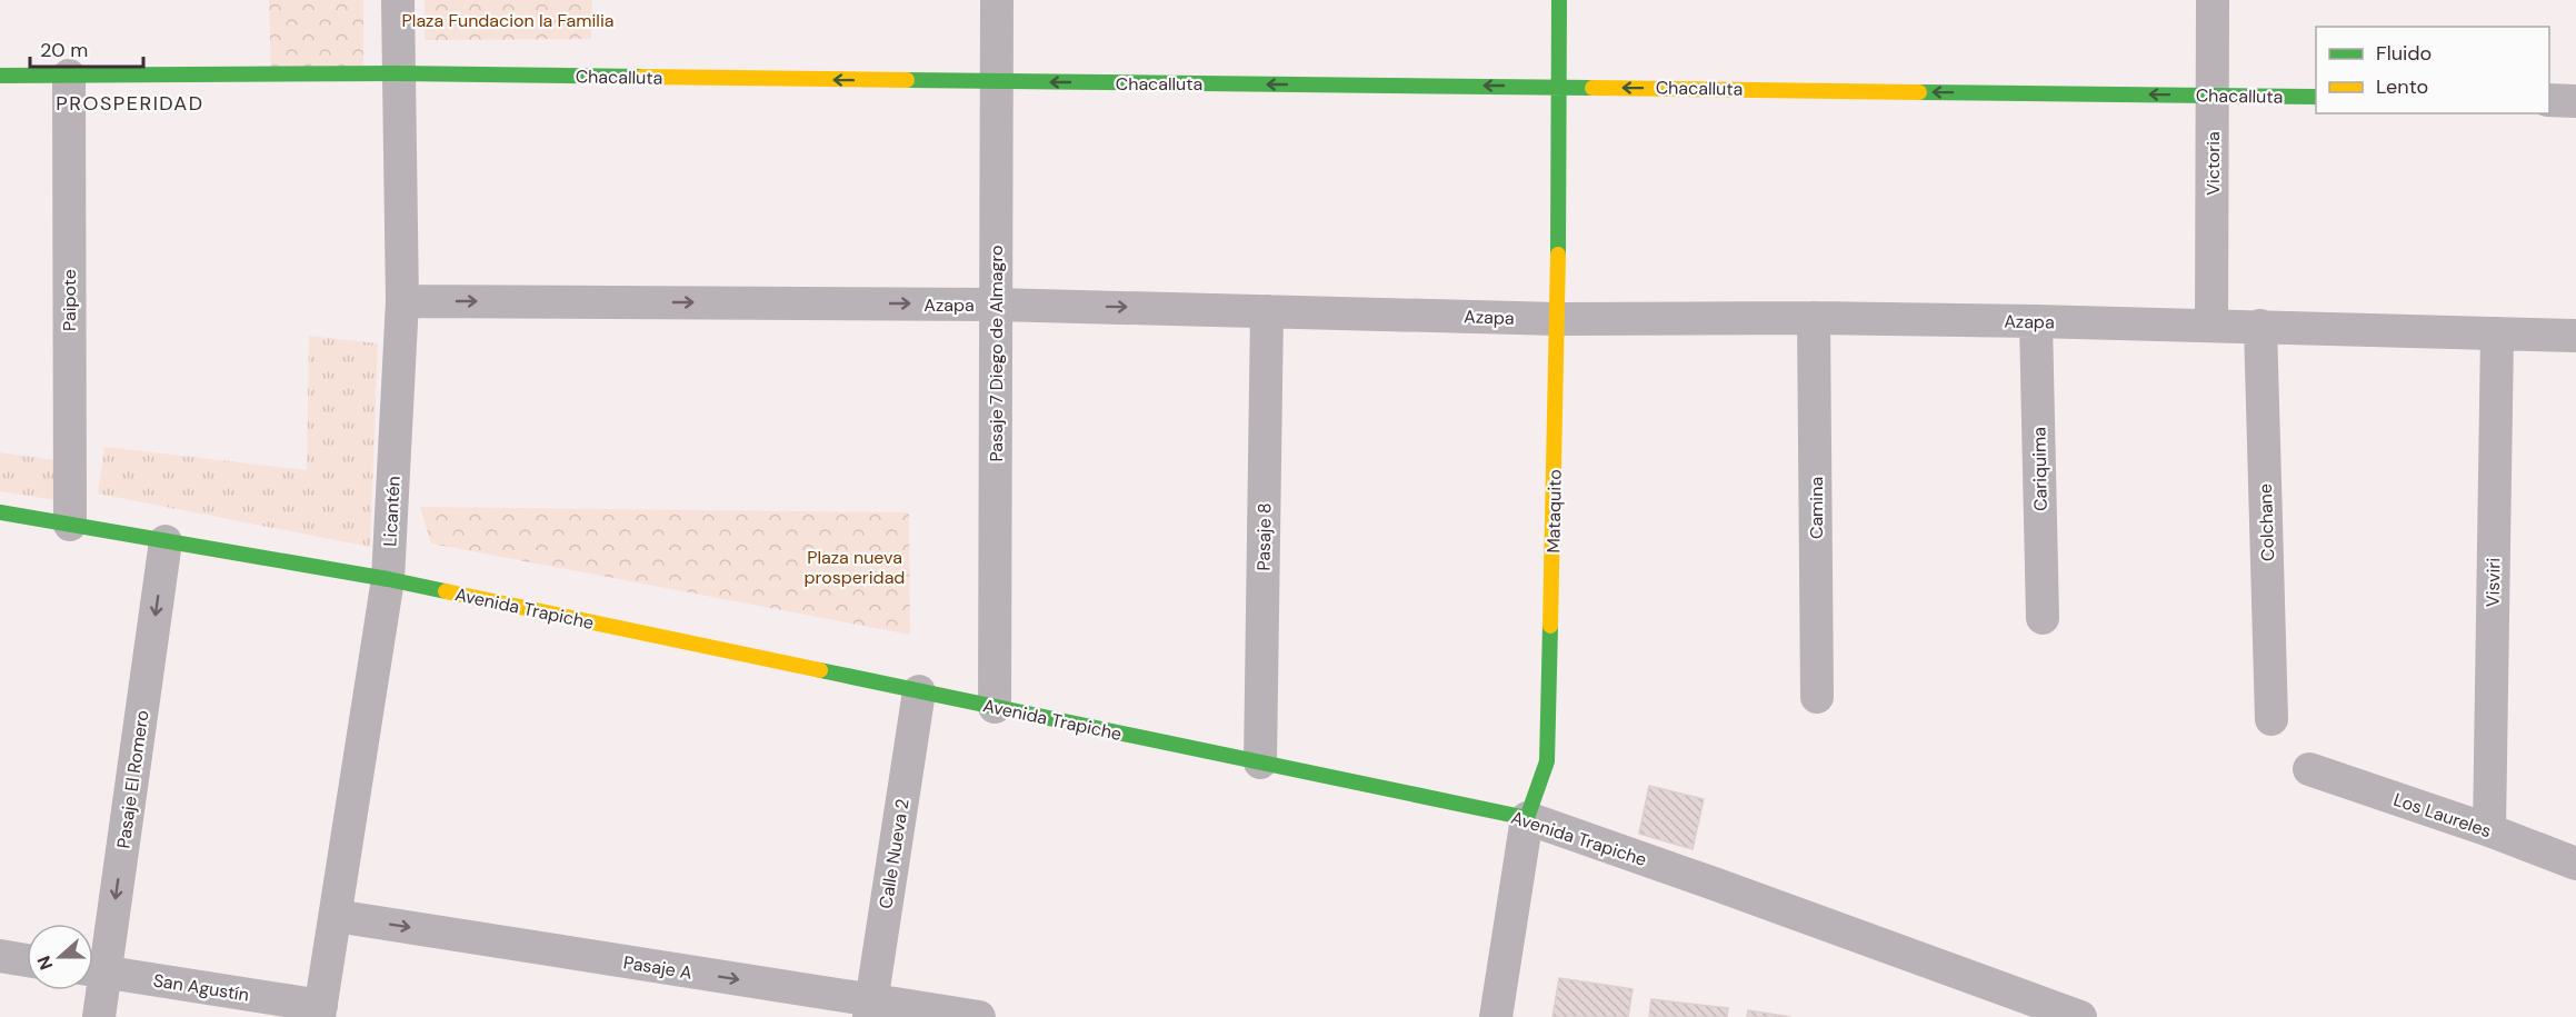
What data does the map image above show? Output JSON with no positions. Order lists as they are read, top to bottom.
{
  "streets": {
    "street": [
      "Chacalluta",
      "Victoria",
      "Paipote",
      "Azapa",
      "Pasaje 7 Diego de Almagro",
      "Cariquima",
      "Camina",
      "Licantén",
      "Mataquito",
      "Colchane",
      "Pasaje 8",
      "Visviri",
      "Avenida Trapiche",
      "Pasaje El Romero",
      "Los Laureles",
      "Calle Nueva 2",
      "Pasaje A",
      "San Agustín"
    ]
  },
  "crossings": [
    ["Chacalluta", "Victoria"],
    ["Chacalluta", "Paipote"],
    ["Chacalluta", "Pasaje 7 Diego de Almagro"],
    ["Chacalluta", "Licantén"],
    ["Chacalluta", "Mataquito"],
    ["Victoria", "Azapa"],
    ["Paipote", "Avenida Trapiche"],
    ["Azapa", "Pasaje 7 Diego de Almagro"],
    ["Azapa", "Cariquima"],
    ["Azapa", "Camina"],
    ["Azapa", "Licantén"],
    ["Azapa", "Mataquito"],
    ["Azapa", "Colchane"],
    ["Azapa", "Pasaje 8"],
    ["Azapa", "Visviri"],
    ["Pasaje 7 Diego de Almagro", "Avenida Trapiche"],
    ["Licantén", "Avenida Trapiche"],
    ["Licantén", "Pasaje A"],
    ["Licantén", "San Agustín"],
    ["Mataquito", "Avenida Trapiche"],
    ["Pasaje 8", "Avenida Trapiche"],
    ["Visviri", "Los Laureles"],
    ["Avenida Trapiche", "Pasaje El Romero"],
    ["Avenida Trapiche", "Calle Nueva 2"],
    ["Calle Nueva 2", "Pasaje A"]
  ],
  "one_way": [
    "Chacalluta",
    "Azapa",
    "Pasaje El Romero",
    "Pasaje A"
  ],
  "districts": ["PROSPERIDAD"],
  "parks": ["Plaza Fundacion la Familia", "Plaza nueva prosperidad"],
  "legend": ["Fluido", "Lento"],
  "scale_bar": "20 m",
  "north": "left"
}
